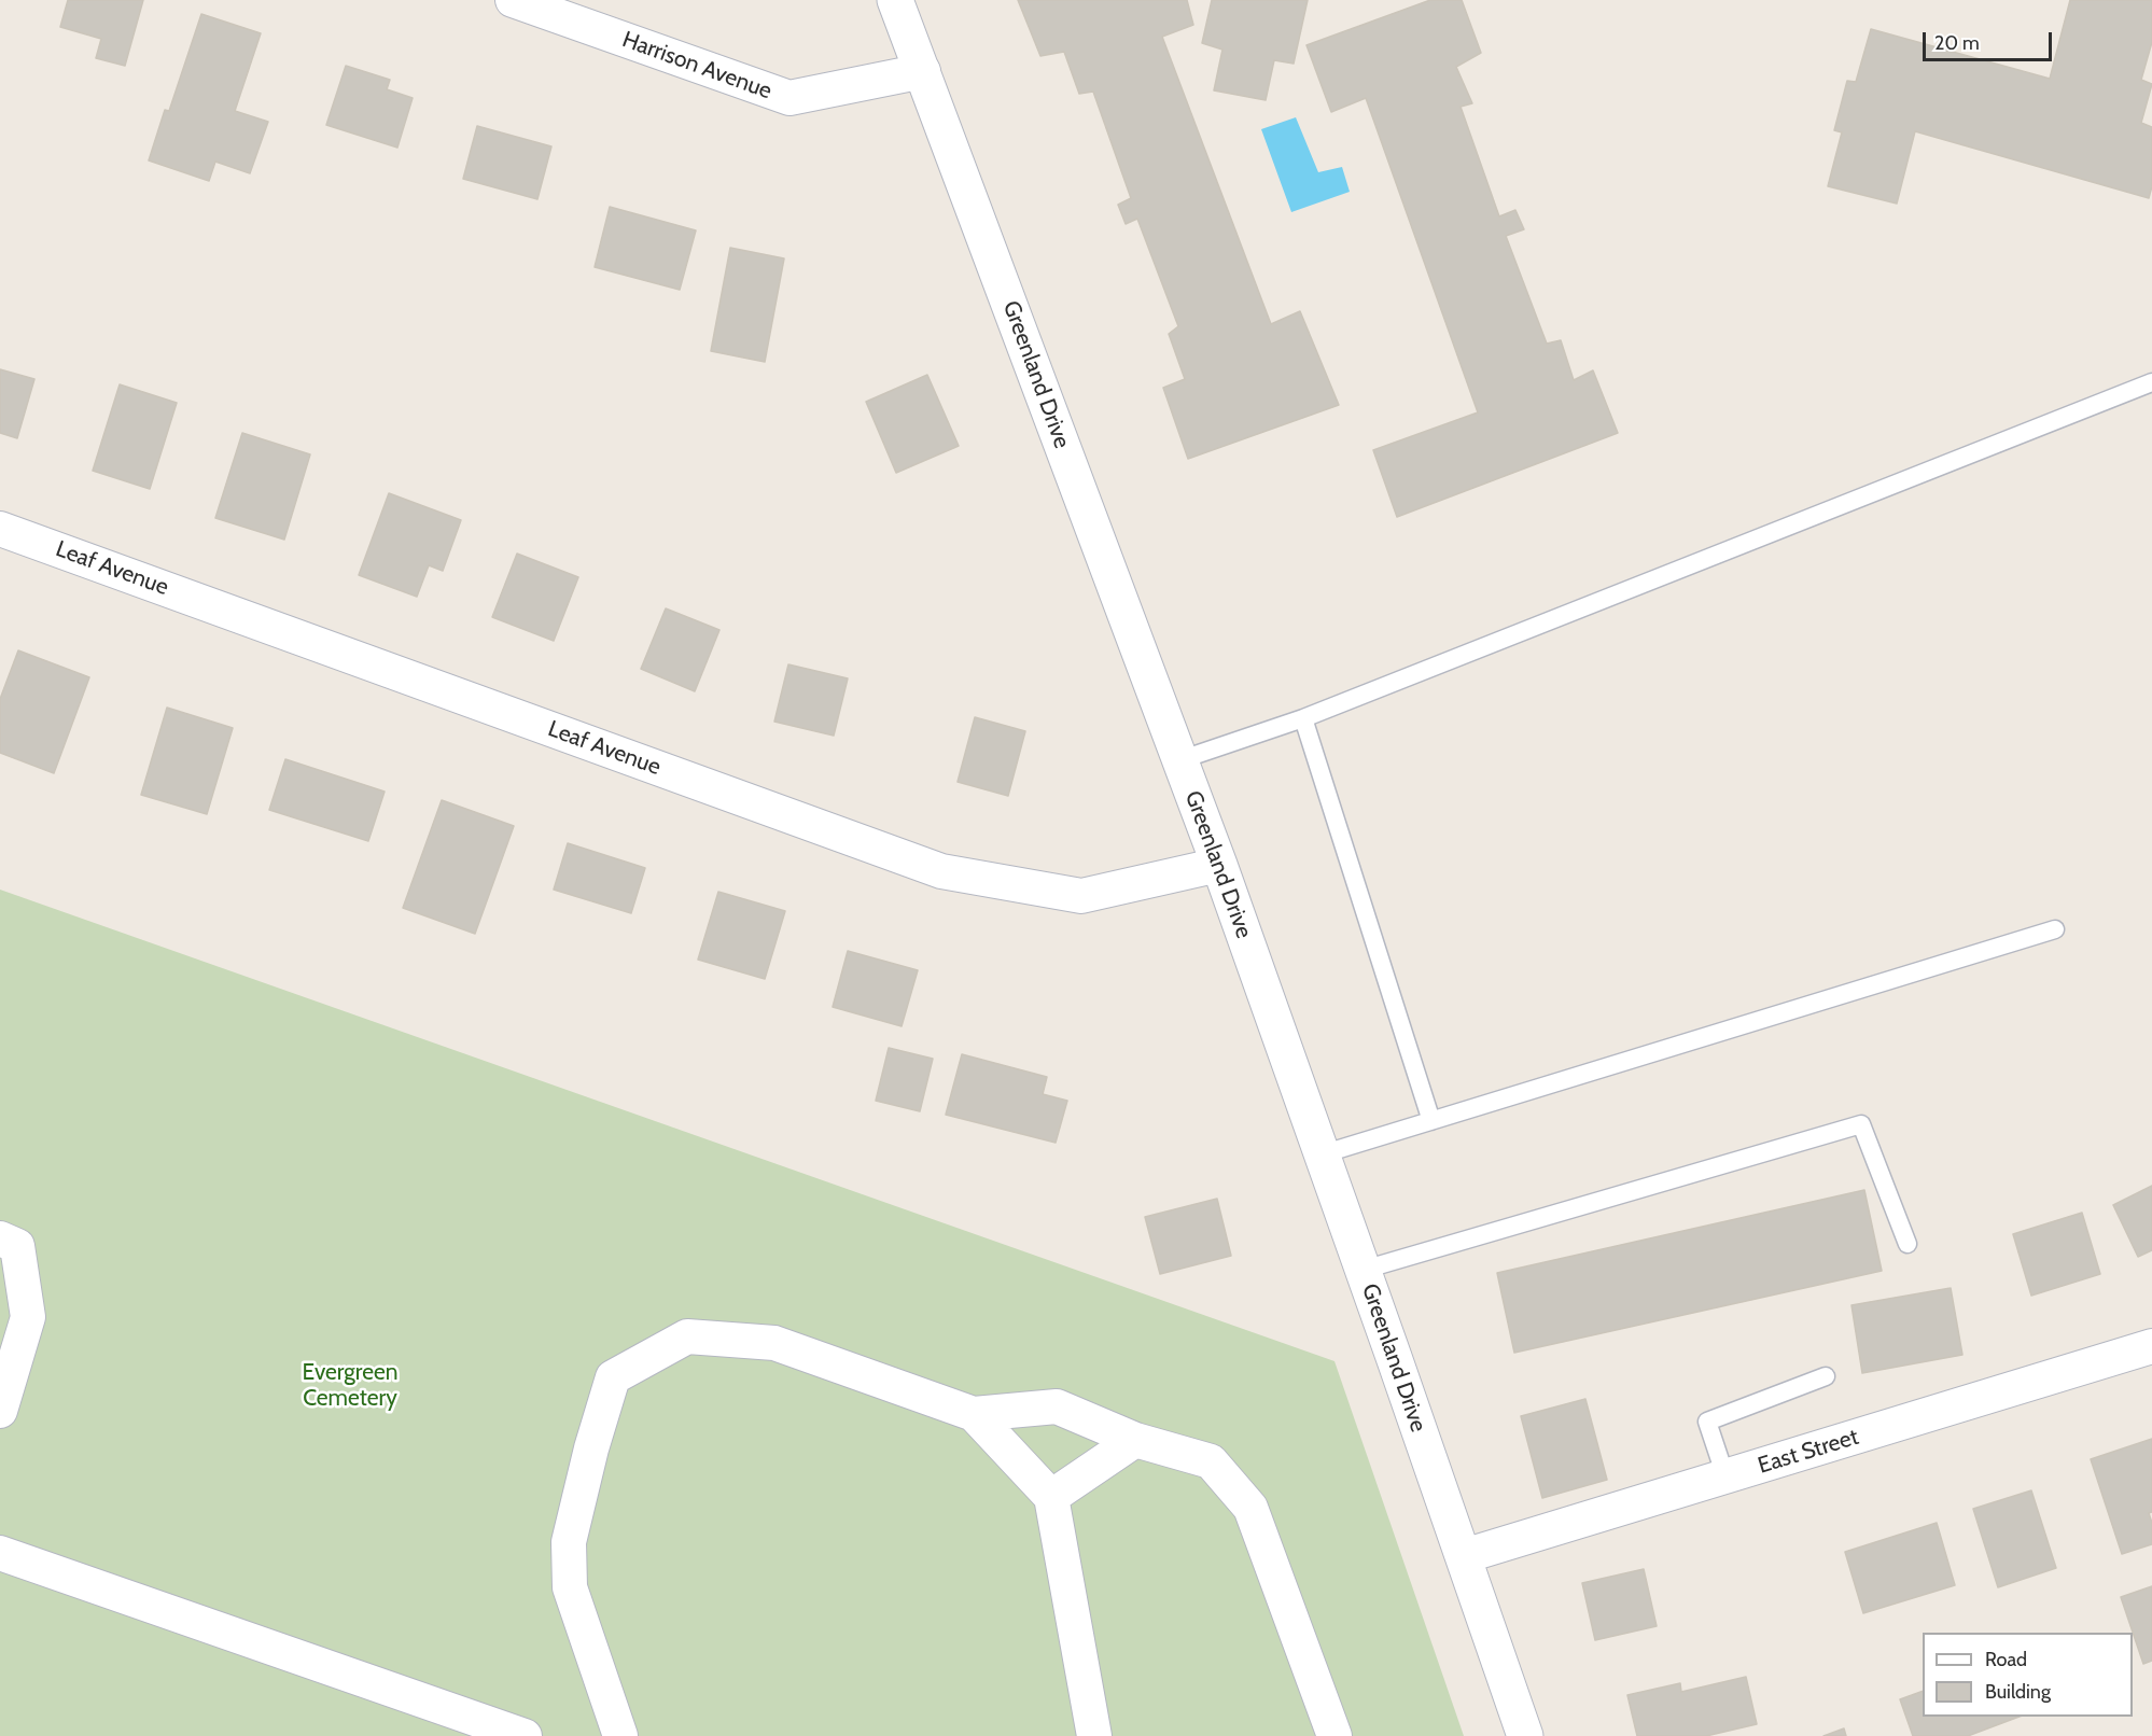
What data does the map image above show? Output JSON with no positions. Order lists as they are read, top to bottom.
{
  "streets": {
    "street": [
      "Harrison Avenue",
      "Greenland Drive",
      "Leaf Avenue",
      "East Street"
    ]
  },
  "crossings": [
    ["Harrison Avenue", "Greenland Drive"],
    ["Greenland Drive", "Leaf Avenue"],
    ["Greenland Drive", "East Street"]
  ],
  "parks": ["Evergreen Cemetery"],
  "legend": ["Road", "Building"],
  "scale_bar": "20 m"
}
